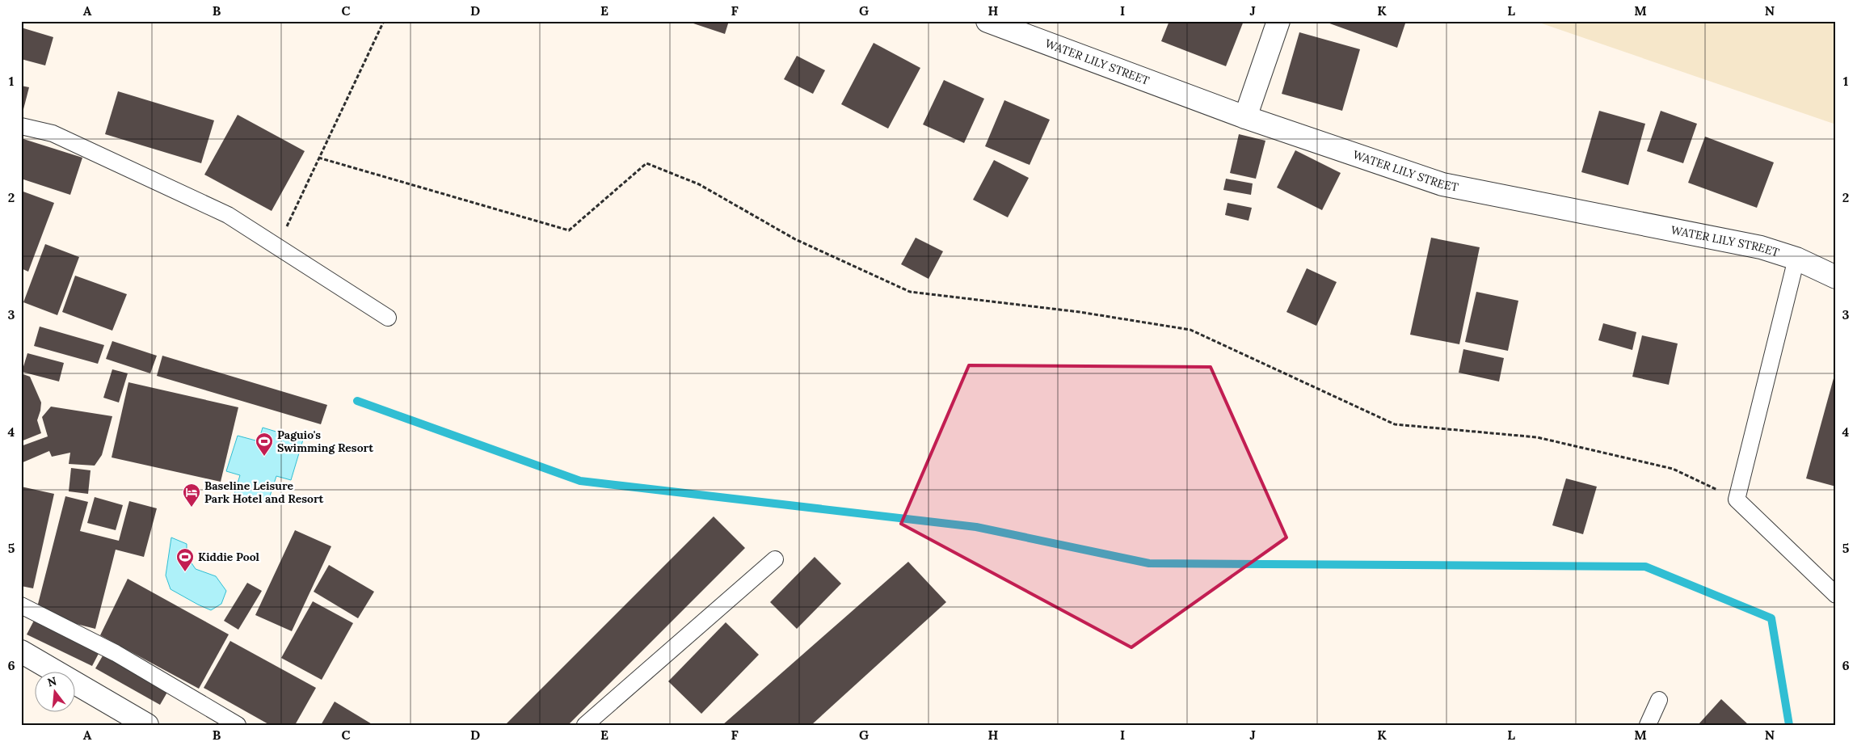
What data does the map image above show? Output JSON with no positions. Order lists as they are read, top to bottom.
{
  "streets": {
    "street": ["WATER LILY STREET"]
  },
  "places": {
    "sports": ["Paguio's Swimming Resort", "Kiddie Pool"],
    "hotel": ["Baseline Leisure Park Hotel and Resort"]
  },
  "north": "top",
  "grid": {
    "columns": [
      "A",
      "B",
      "C",
      "D",
      "E",
      "F",
      "G",
      "H",
      "I",
      "J",
      "K",
      "L",
      "M",
      "N"
    ],
    "rows": [
      "1",
      "2",
      "3",
      "4",
      "5",
      "6"
    ]
  }
}
